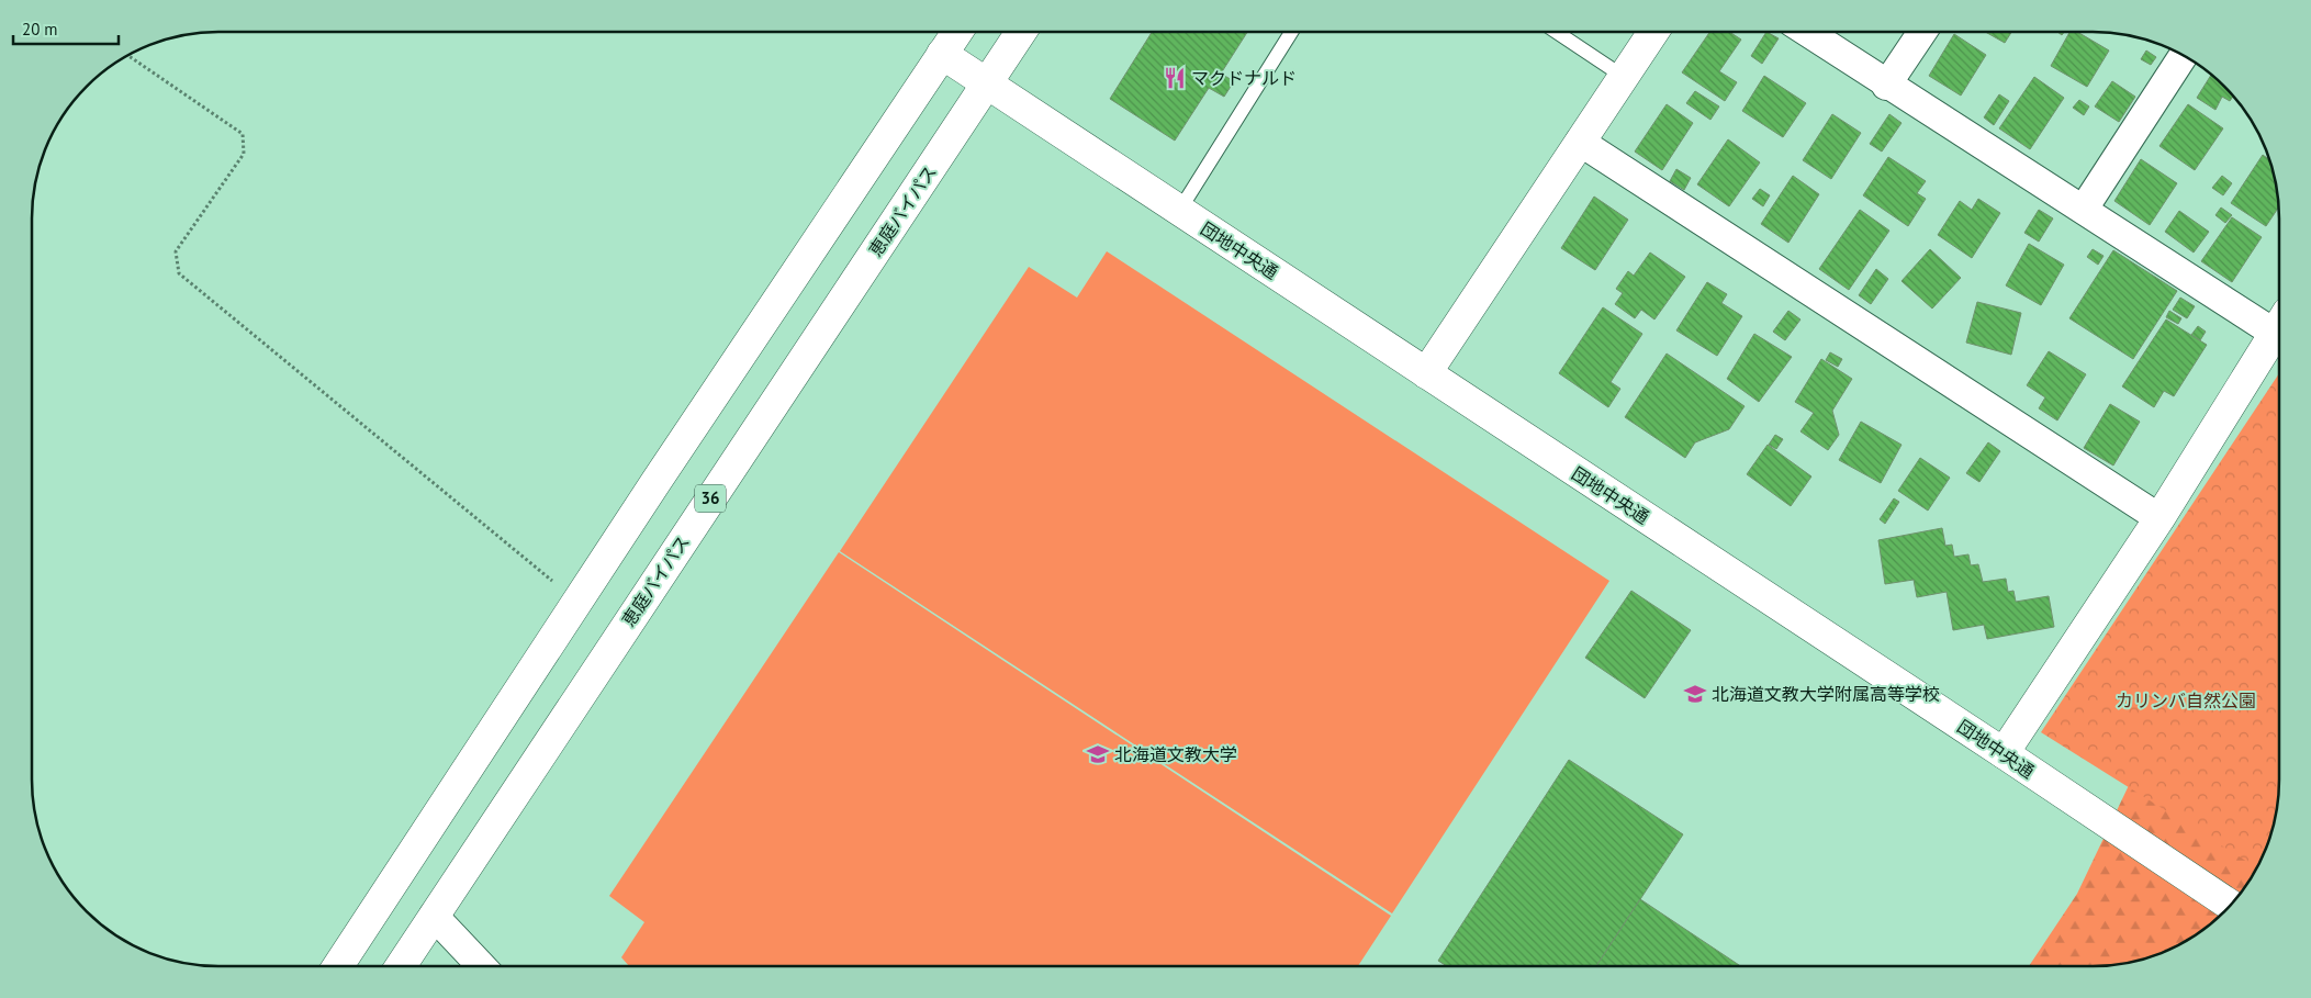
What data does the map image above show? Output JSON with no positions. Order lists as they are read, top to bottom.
{
  "streets": {
    "main road": ["恵庭バイパス", "団地中央通", "36"]
  },
  "crossings": [
    ["恵庭バイパス", "団地中央通"]
  ],
  "parks": ["カリンバ自然公園"],
  "places": {
    "restaurant": ["マクドナルド"],
    "school or university": ["北海道文教大学附属高等学校", "北海道文教大学"]
  },
  "scale_bar": "20 m"
}
